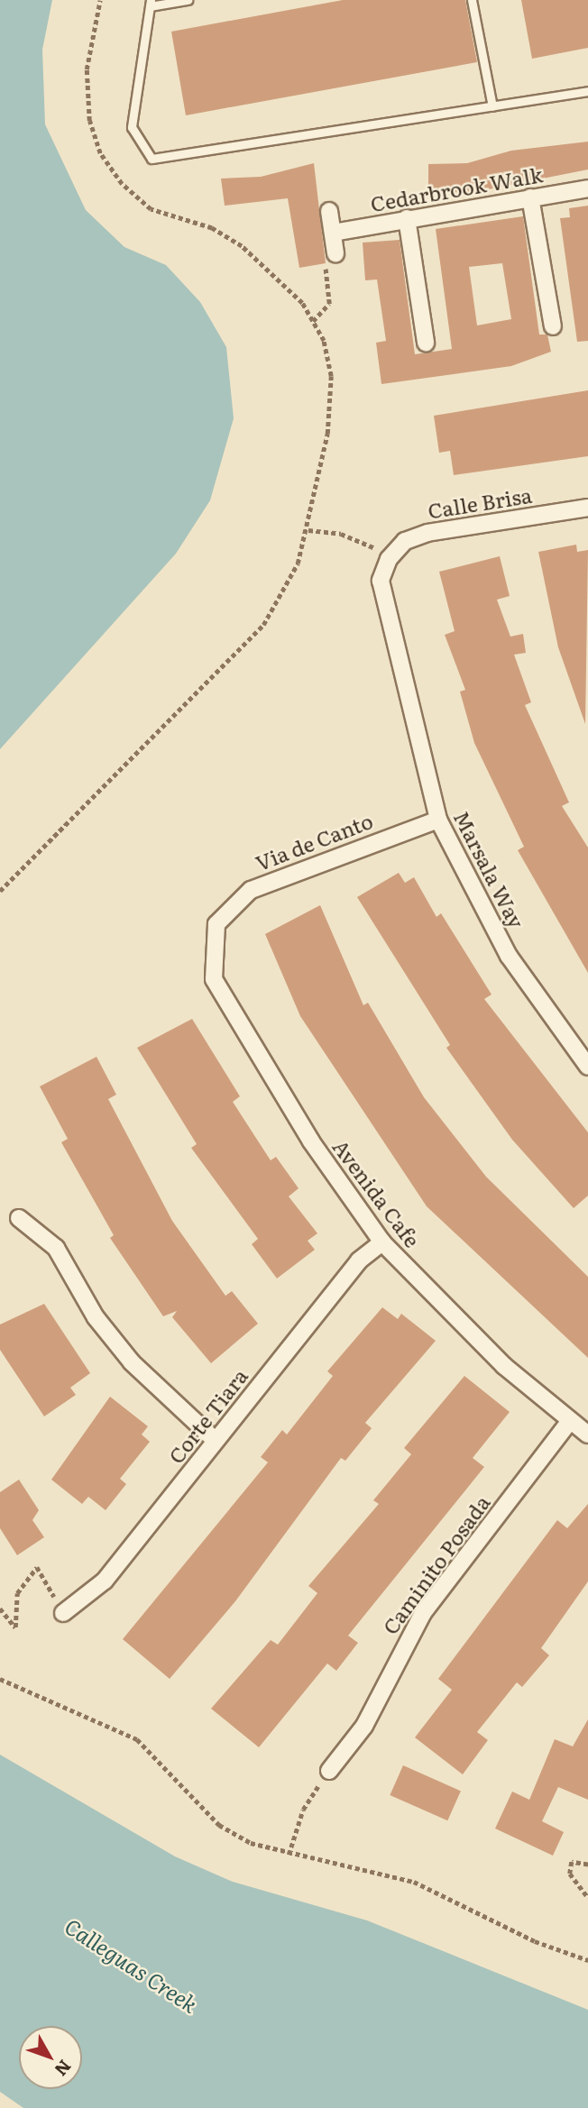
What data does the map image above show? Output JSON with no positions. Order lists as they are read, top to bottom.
{
  "streets": {
    "street": [
      "Cedarbrook Walk",
      "Calle Brisa",
      "Via de Canto",
      "Marsala Way",
      "Avenida Cafe",
      "Corte Tiara",
      "Caminito Posada"
    ]
  },
  "crossings": [
    ["Calle Brisa", "Marsala Way"],
    ["Via de Canto", "Marsala Way"],
    ["Via de Canto", "Avenida Cafe"],
    ["Avenida Cafe", "Corte Tiara"],
    ["Avenida Cafe", "Caminito Posada"]
  ],
  "water": ["Calleguas Creek"],
  "north": "bottom right"
}
